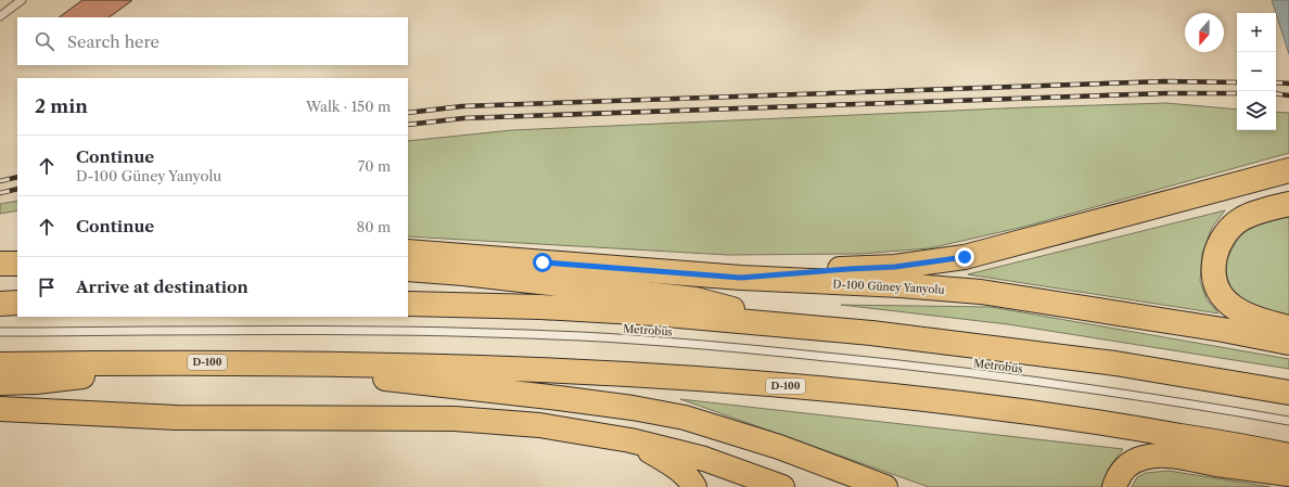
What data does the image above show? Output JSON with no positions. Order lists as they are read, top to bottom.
{
  "streets": {
    "main road": ["D-100 Güney Yanyolu", "D-100"],
    "lane": ["Metrobüs"]
  },
  "north": "bottom",
  "page": {
    "map_buttons": ["+", "−"],
    "search": "Search here",
    "heading": ["2 min", "Walk · 150 m"],
    "list": [
      ["Continue", "D-100 Güney Yanyolu", "70 m"],
      ["Continue", "80 m"],
      "Arrive at destination"
    ]
  }
}
